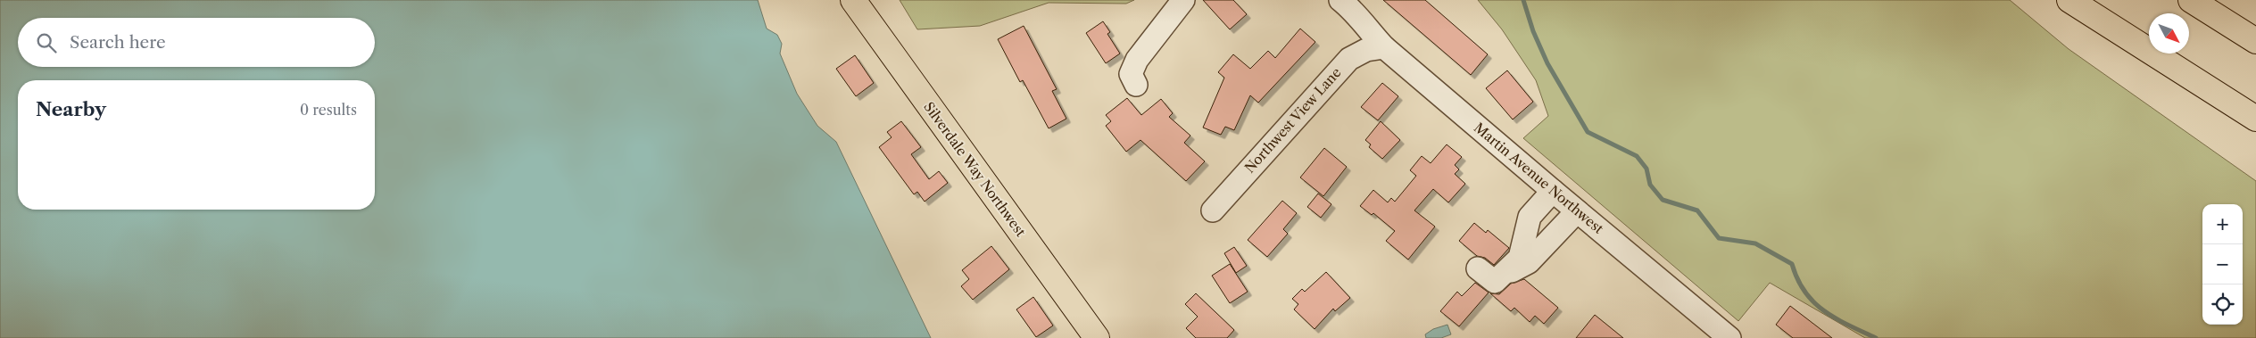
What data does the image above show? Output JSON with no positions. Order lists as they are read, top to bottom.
{
  "streets": {
    "main road": ["Silverdale Way Northwest"],
    "street": ["Northwest View Lane", "Martin Avenue Northwest"]
  },
  "crossings": [
    ["Northwest View Lane", "Martin Avenue Northwest"]
  ],
  "north": "bottom right",
  "page": {
    "search": "Search here",
    "heading": ["Nearby", "0 results"],
    "map_buttons": ["+", "−"]
  }
}
